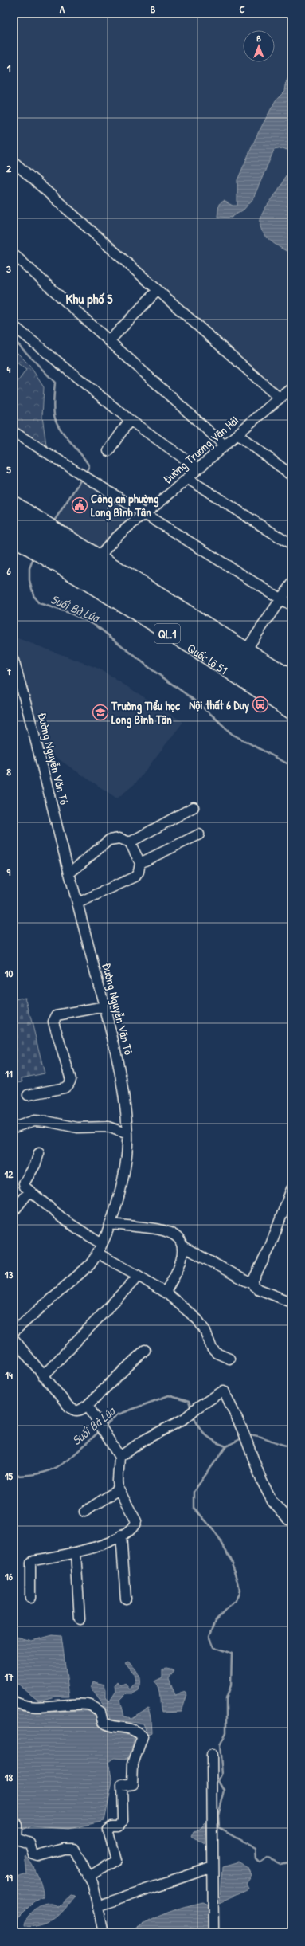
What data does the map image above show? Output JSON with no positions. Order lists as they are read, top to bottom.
{
  "streets": {
    "highway": ["QL.1", "Quốc lộ 51"],
    "street": ["Đường Trương Văn Hải", "Đường Nguyễn Văn Tỏ"]
  },
  "crossings": [
    ["Đường Trương Văn Hải", "Quốc lộ 51"],
    ["QL.1", "Quốc lộ 51"]
  ],
  "districts": ["Khu phố 5"],
  "water": ["Suối Bà Lúa"],
  "places": {
    "public building": ["Công an phường Long Bình Tân"],
    "bus stop": ["Nội thất 6 Duy"],
    "school or university": ["Trường Tiểu học Long Bình Tân"]
  },
  "north": "top",
  "grid": {
    "columns": ["A", "B", "C"],
    "rows": [
      "1",
      "2",
      "3",
      "4",
      "5",
      "6",
      "7",
      "8",
      "9",
      "10",
      "11",
      "12",
      "13",
      "14",
      "15",
      "16",
      "17",
      "18",
      "19"
    ]
  }
}
